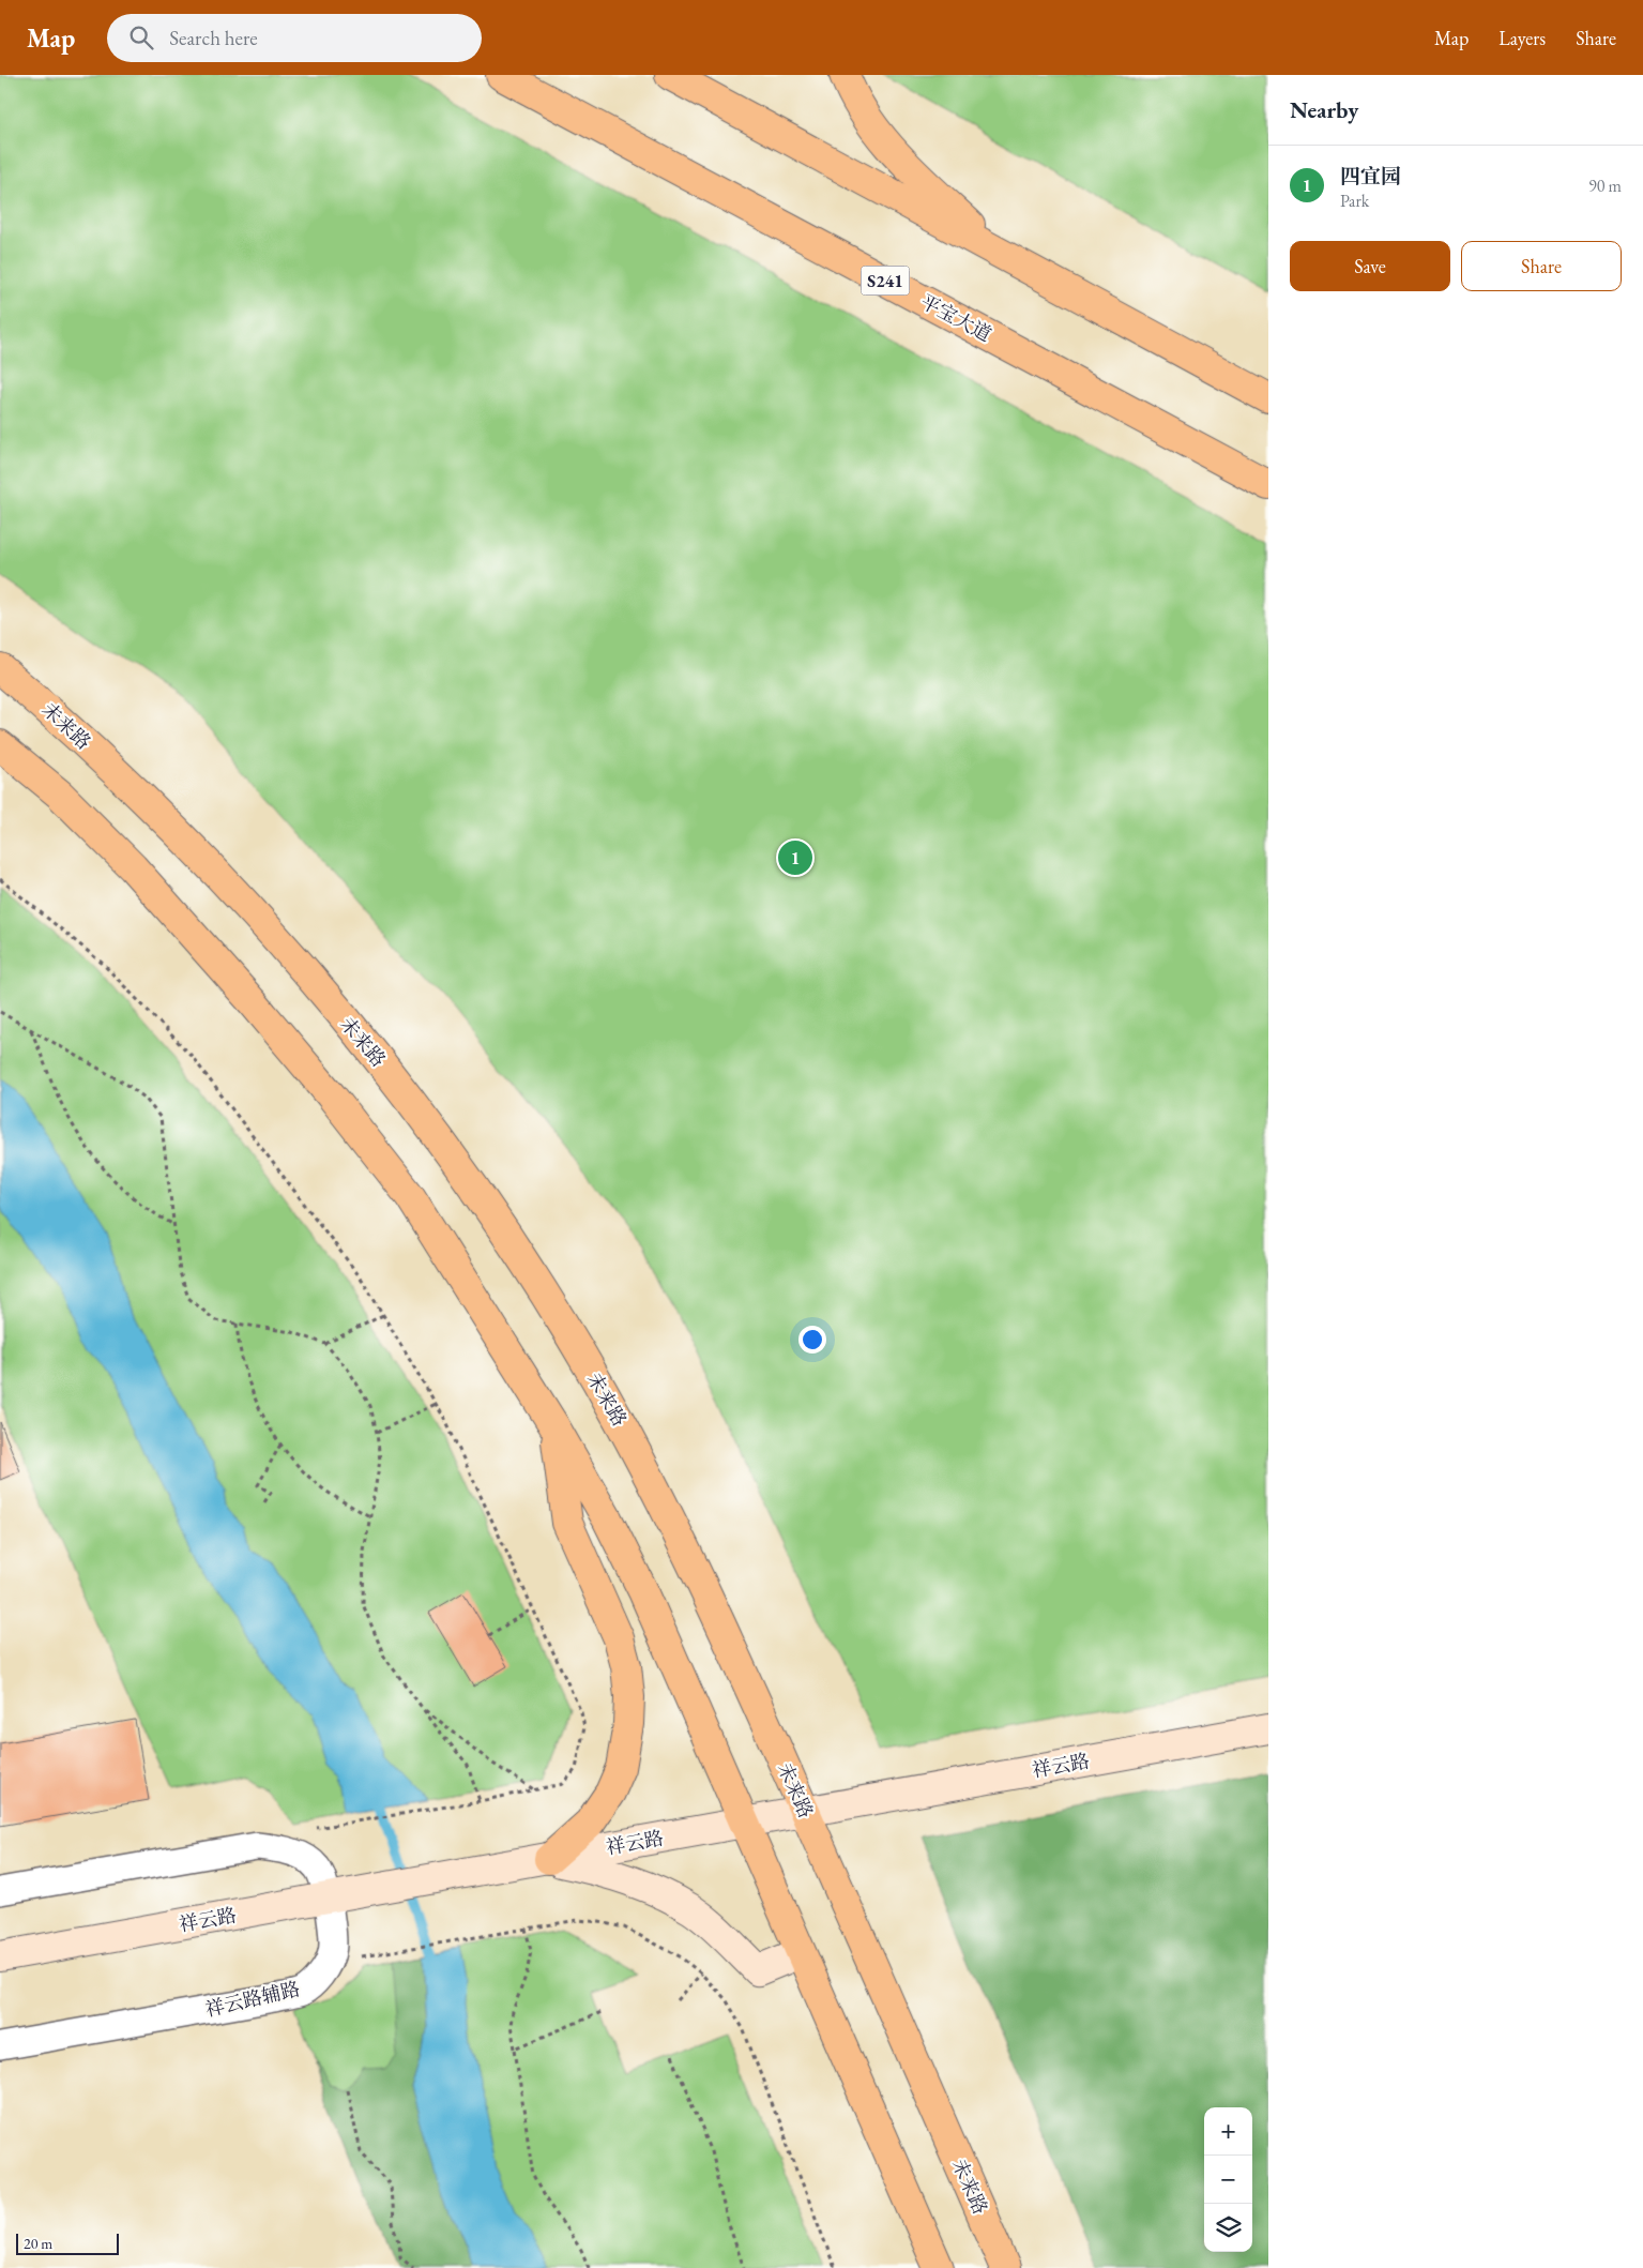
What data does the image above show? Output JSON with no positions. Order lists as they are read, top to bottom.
{
  "streets": {
    "main road": [
      "S241",
      "平宝大道",
      "未来路",
      "祥云路"
    ],
    "street": ["祥云路辅路"]
  },
  "crossings": [
    ["未来路", "祥云路"]
  ],
  "scale_bar": "20 m",
  "page": {
    "header": "Map",
    "search": "Search here",
    "nav": ["Map", "Layers", "Share"],
    "heading": "Nearby",
    "list": [
      {
        "mark": "1",
        "name": "四宜园",
        "note": "Park",
        "value": "90 m"
      }
    ],
    "buttons": ["Save", "Share"],
    "pins": "1",
    "map_buttons": ["+", "−"],
    "scale": "20 m"
  }
}
